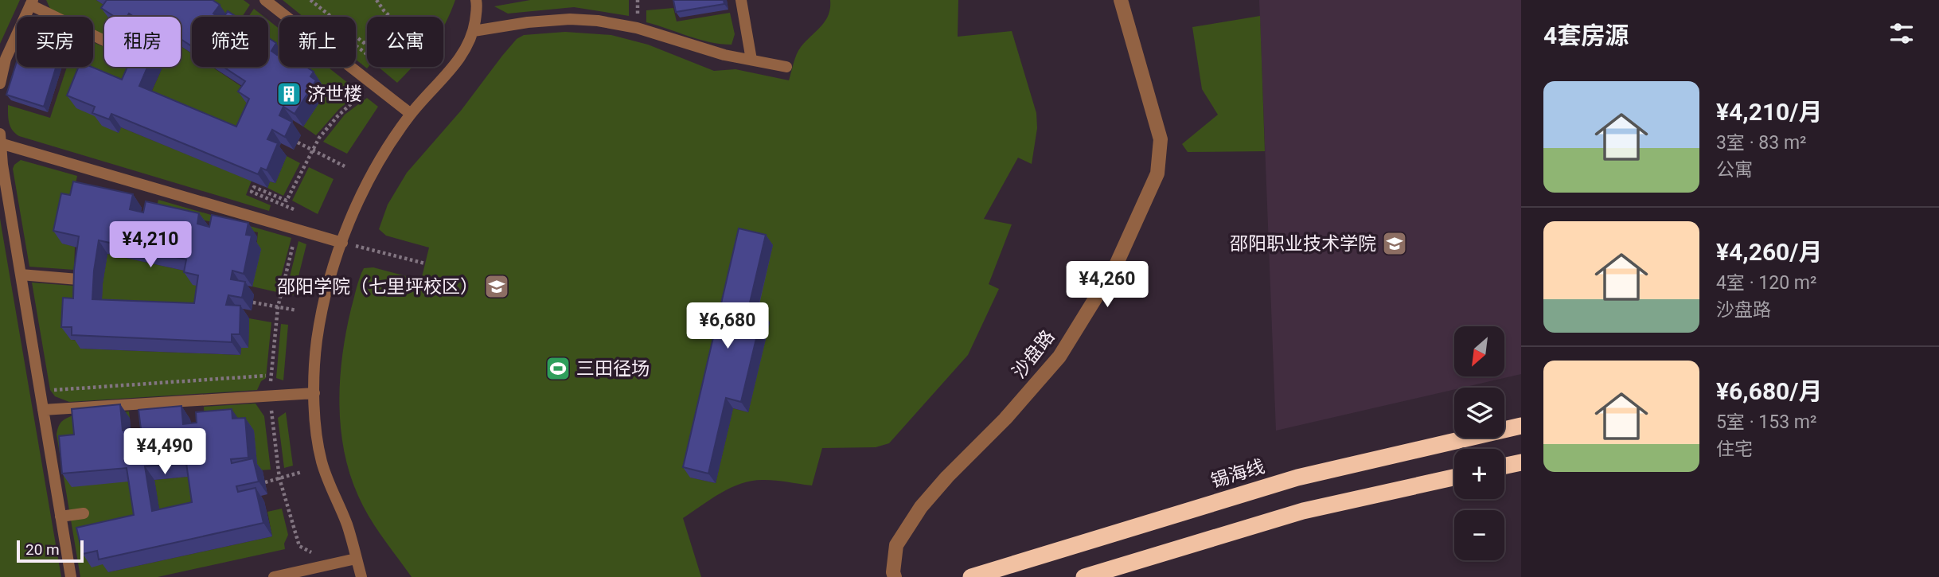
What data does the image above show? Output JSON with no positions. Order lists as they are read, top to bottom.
{
  "streets": {
    "highway": ["锡海线"],
    "street": ["沙盘路"]
  },
  "places": {
    "building": ["济世楼"],
    "school or university": ["邵阳职业技术学院", "邵阳学院（七里坪校区）"],
    "sports": ["三田径场"]
  },
  "scale_bar": "20 m",
  "north": "bottom left",
  "page": {
    "heading": "4套房源",
    "chip": [
      "买房",
      "租房",
      "筛选",
      "新上",
      "公寓"
    ],
    "list": [
      {
        "name": "¥4,210/月",
        "note": "3室 · 83 m² · 公寓"
      },
      {
        "name": "¥4,260/月",
        "note": "4室 · 120 m² · 沙盘路"
      },
      {
        "name": "¥6,680/月",
        "note": "5室 · 153 m² · 住宅"
      }
    ],
    "price": [
      "¥4,210",
      "¥4,260",
      "¥6,680",
      "¥4,490"
    ],
    "map_buttons": ["+", "−"],
    "scale": "20 m"
  }
}
